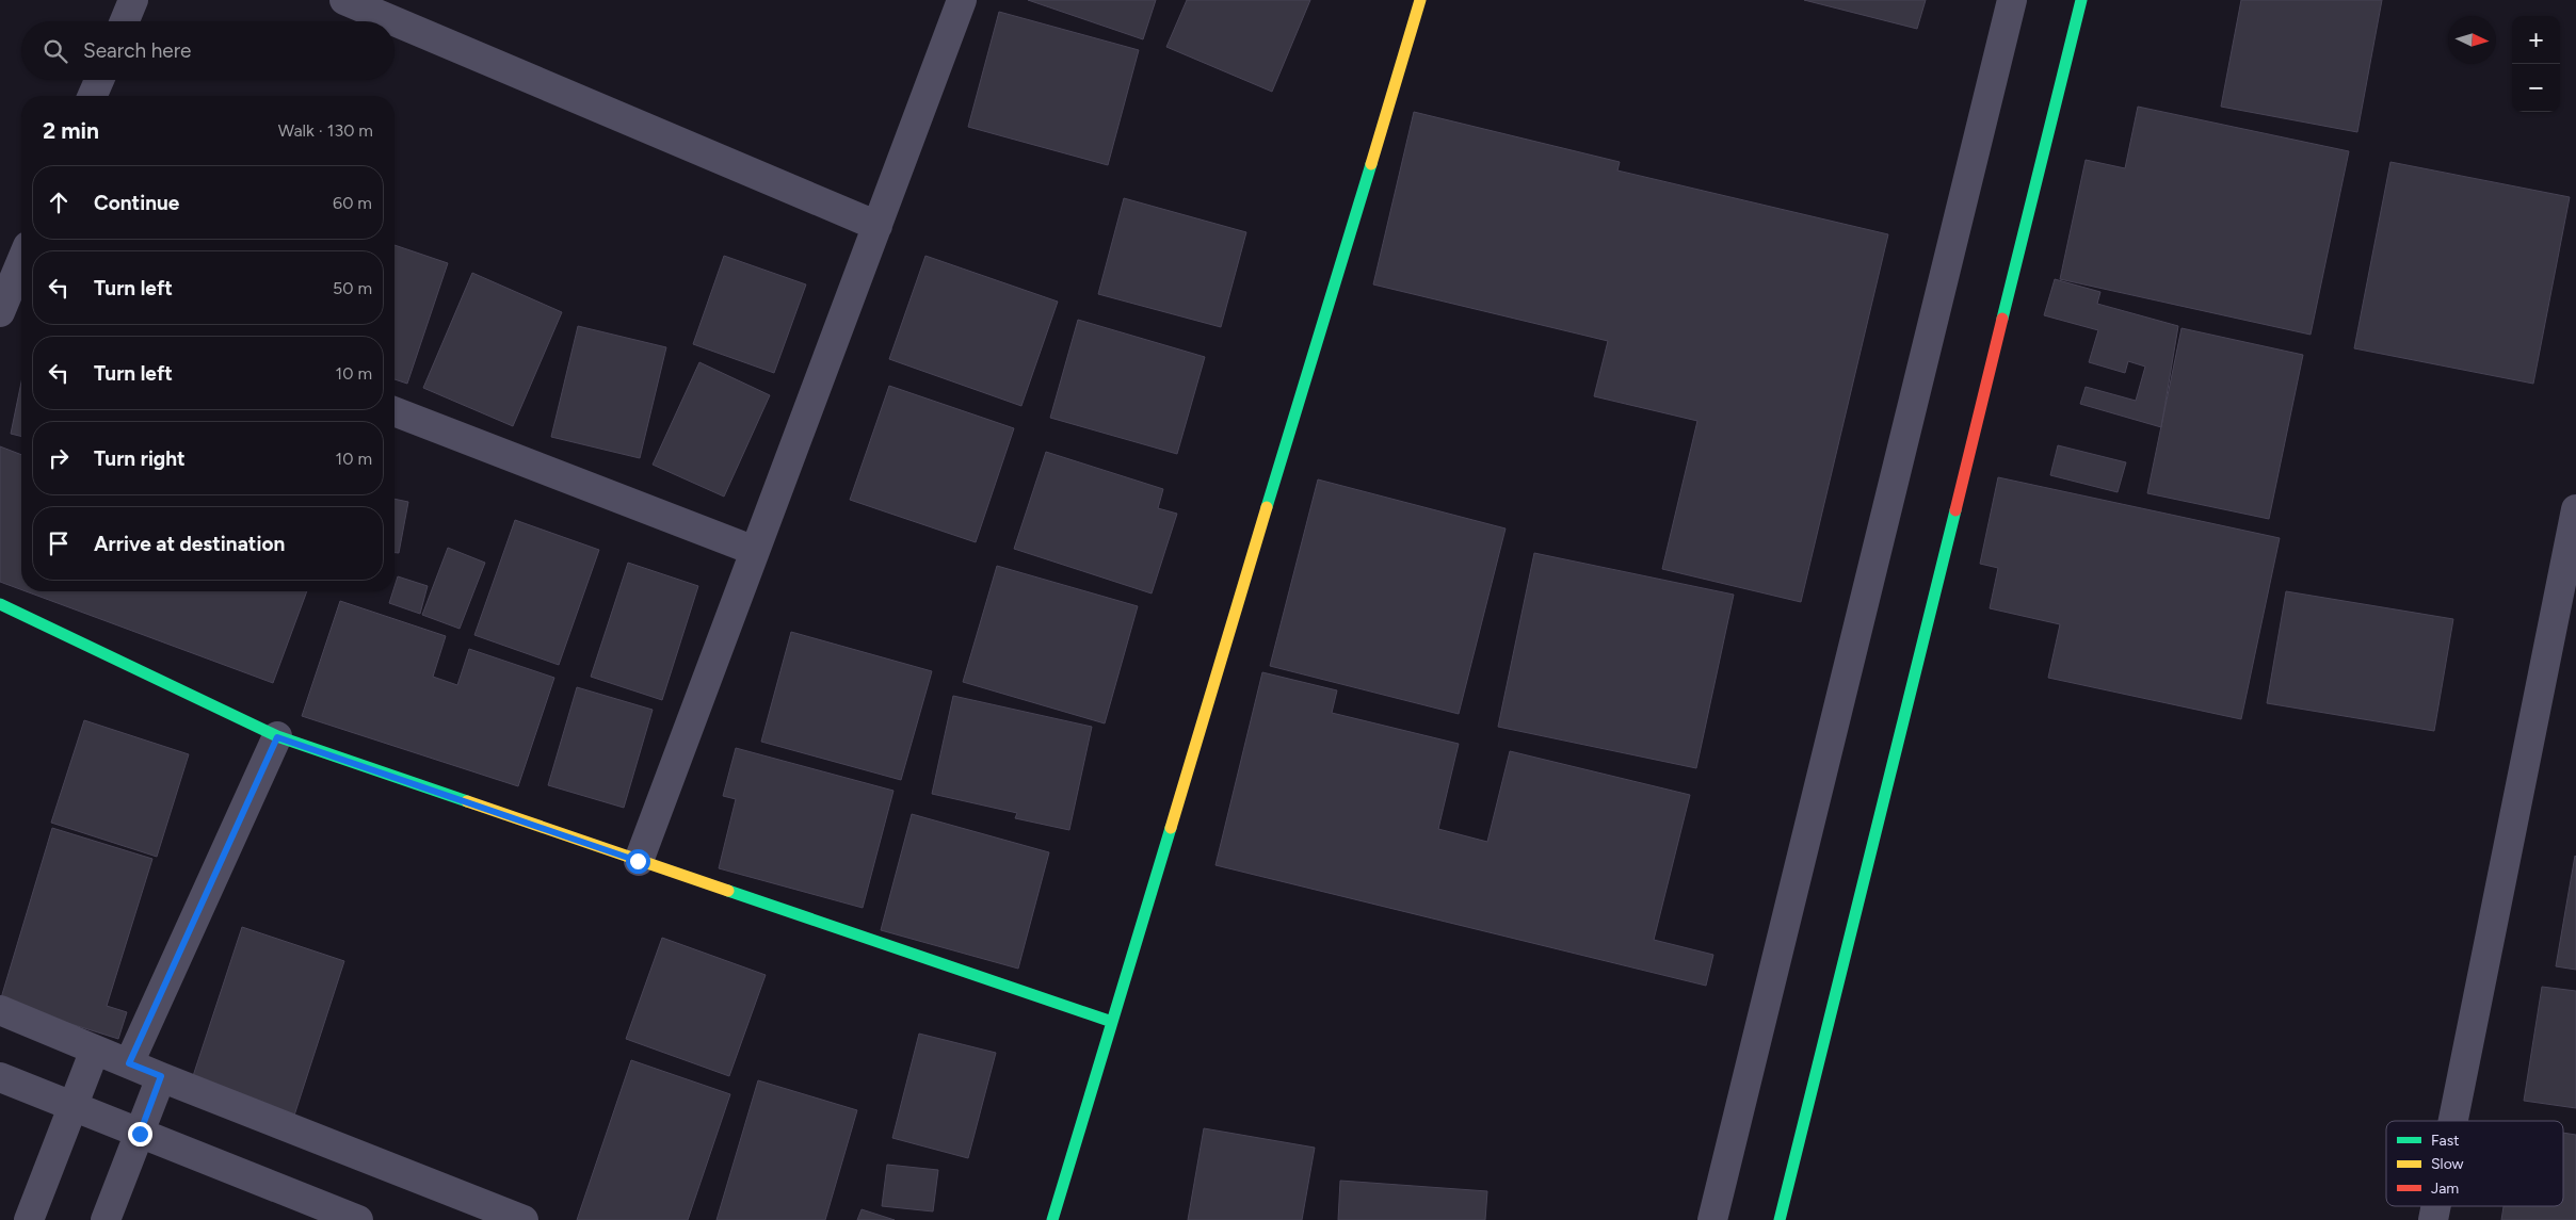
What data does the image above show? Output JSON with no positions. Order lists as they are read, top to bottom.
{
  "legend": ["Fast", "Slow", "Jam"],
  "north": "right",
  "page": {
    "map_buttons": ["+", "−"],
    "search": "Search here",
    "heading": ["2 min", "Walk · 130 m"],
    "list": [
      ["Continue", "60 m"],
      ["Turn left", "50 m"],
      ["Turn left", "10 m"],
      ["Turn right", "10 m"],
      "Arrive at destination"
    ]
  }
}
